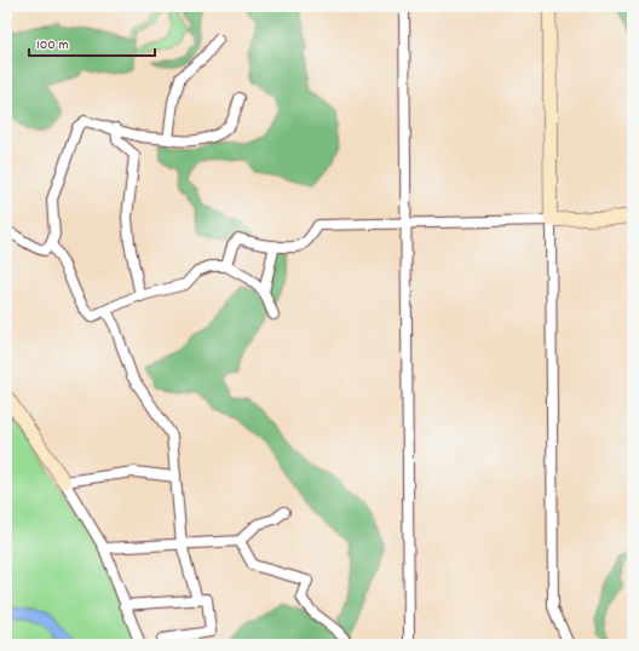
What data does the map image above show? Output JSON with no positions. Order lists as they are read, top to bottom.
{
  "scale_bar": "100 m"
}
